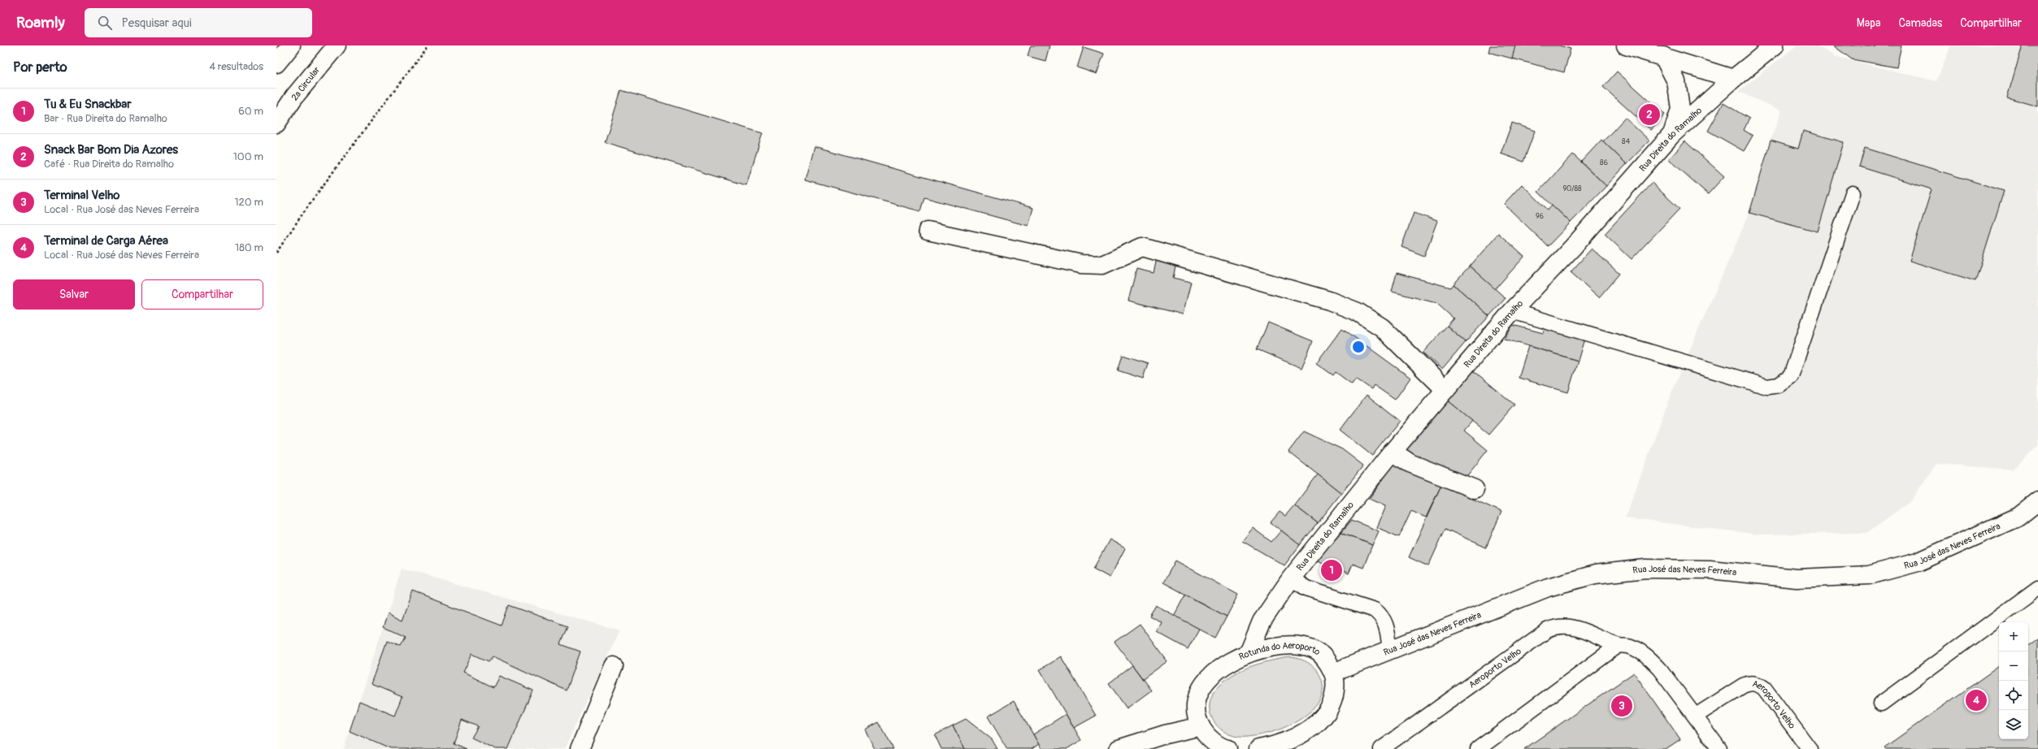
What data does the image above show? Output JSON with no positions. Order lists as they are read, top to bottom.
{
  "streets": {
    "main road": [
      "2ª Circular",
      "Rua Direita do Ramalho",
      "Rua José das Neves Ferreira",
      "Rotunda do Aeroporto"
    ],
    "lane": ["Aeroporto Velho"]
  },
  "crossings": [
    ["Rua Direita do Ramalho", "Rotunda do Aeroporto"],
    ["Rua José das Neves Ferreira", "Rotunda do Aeroporto"]
  ],
  "house_numbers": [
    "84",
    "86",
    "90/88",
    "96"
  ],
  "page": {
    "header": "Roamly",
    "search": "Pesquisar aqui",
    "nav": ["Mapa", "Camadas", "Compartilhar"],
    "heading": ["Por perto", "4 resultados"],
    "list": [
      {
        "mark": "1",
        "name": "Tu & Eu Snackbar",
        "note": "Bar · Rua Direita do Ramalho",
        "value": "60 m"
      },
      {
        "mark": "2",
        "name": "Snack Bar Bom Dia Azores",
        "note": "Café · Rua Direita do Ramalho",
        "value": "100 m"
      },
      {
        "mark": "3",
        "name": "Terminal Velho",
        "note": "Local · Rua José das Neves Ferreira",
        "value": "120 m"
      },
      {
        "mark": "4",
        "name": "Terminal de Carga Aérea",
        "note": "Local · Rua José das Neves Ferreira",
        "value": "180 m"
      }
    ],
    "pins": [
      "2",
      "1",
      "4",
      "3"
    ],
    "buttons": ["Salvar", "Compartilhar"],
    "map_buttons": ["+", "−"]
  }
}
